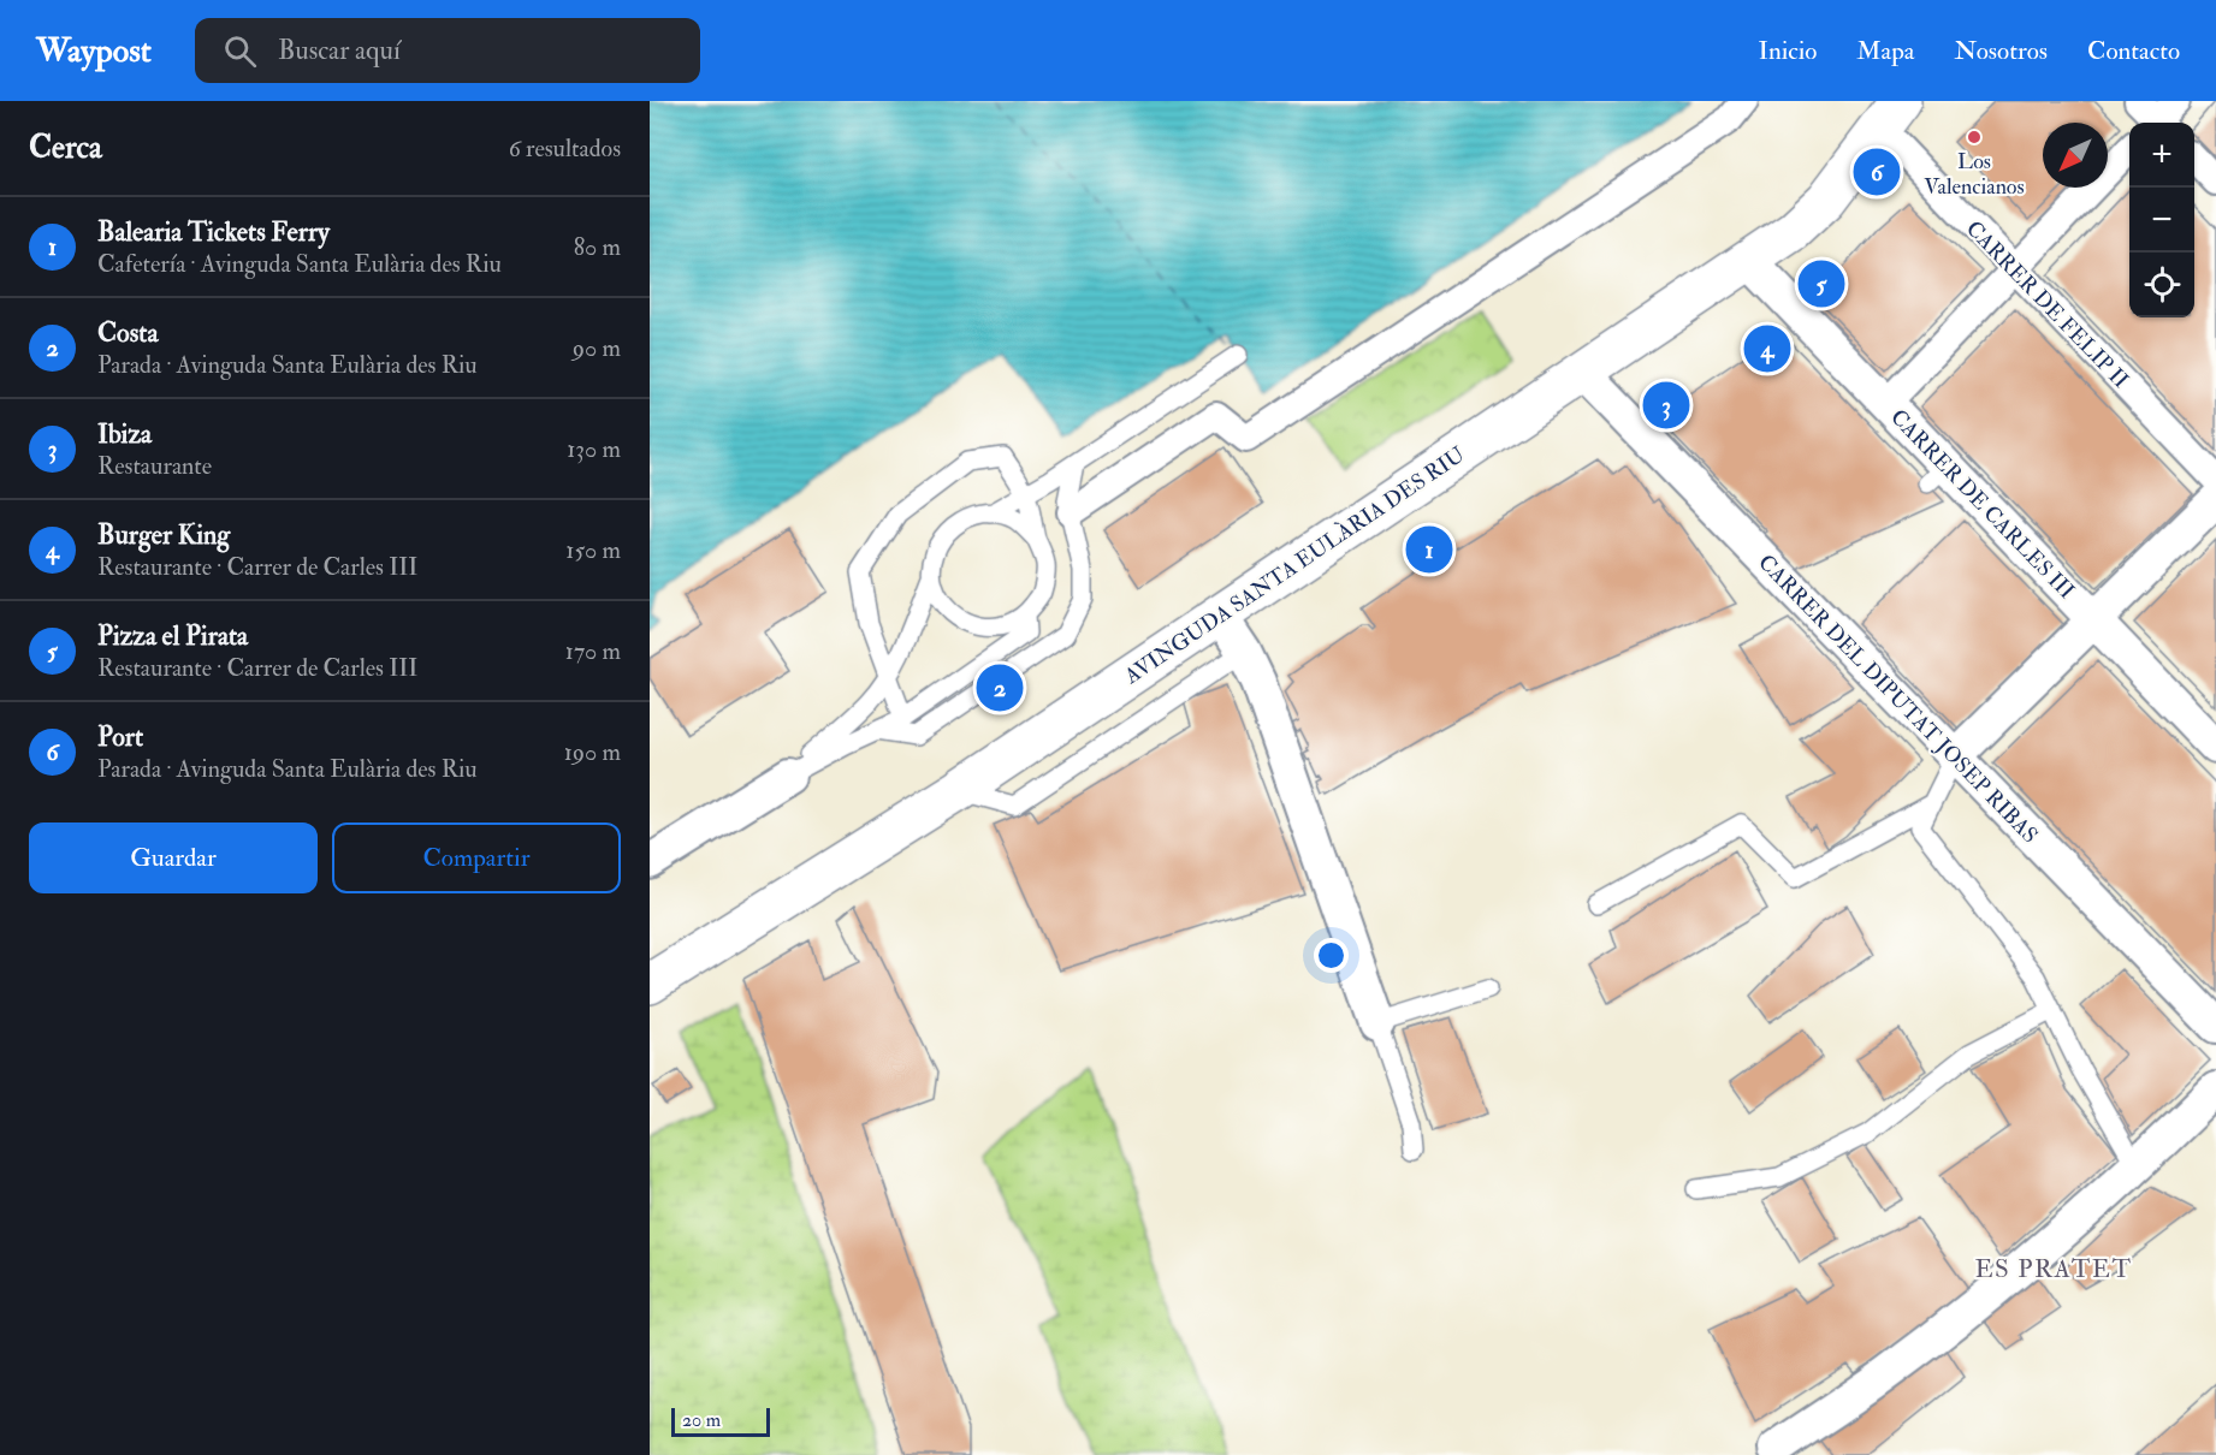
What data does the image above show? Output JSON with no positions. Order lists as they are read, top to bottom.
{
  "streets": {
    "street": [
      "CARRER DE FELIP II",
      "CARRER DE CARLES III",
      "AVINGUDA SANTA EULÀRIA DES RIU",
      "CARRER DEL DIPUTAT JOSEP RIBAS"
    ]
  },
  "crossings": [
    ["CARRER DE FELIP II", "AVINGUDA SANTA EULÀRIA DES RIU"],
    ["CARRER DE CARLES III", "AVINGUDA SANTA EULÀRIA DES RIU"],
    ["AVINGUDA SANTA EULÀRIA DES RIU", "CARRER DEL DIPUTAT JOSEP RIBAS"]
  ],
  "districts": ["ES PRATET"],
  "places": ["Los Valencianos"],
  "scale_bar": "20 m",
  "north": "bottom left",
  "page": {
    "header": "Waypost",
    "search": "Buscar aquí",
    "nav": [
      "Inicio",
      "Mapa",
      "Nosotros",
      "Contacto"
    ],
    "heading": ["Cerca", "6 resultados"],
    "map_buttons": ["+", "−"],
    "pins": [
      "6",
      "5",
      "4",
      "3",
      "1",
      "2"
    ],
    "list": [
      {
        "mark": "1",
        "name": "Balearia Tickets Ferry",
        "note": "Cafetería · Avinguda Santa Eulària des Riu",
        "value": "80 m"
      },
      {
        "mark": "2",
        "name": "Costa",
        "note": "Parada · Avinguda Santa Eulària des Riu",
        "value": "90 m"
      },
      {
        "mark": "3",
        "name": "Ibiza",
        "note": "Restaurante",
        "value": "130 m"
      },
      {
        "mark": "4",
        "name": "Burger King",
        "note": "Restaurante · Carrer de Carles III",
        "value": "150 m"
      },
      {
        "mark": "5",
        "name": "Pizza el Pirata",
        "note": "Restaurante · Carrer de Carles III",
        "value": "170 m"
      },
      {
        "mark": "6",
        "name": "Port",
        "note": "Parada · Avinguda Santa Eulària des Riu",
        "value": "190 m"
      }
    ],
    "buttons": ["Guardar", "Compartir"],
    "scale": "20 m"
  }
}
